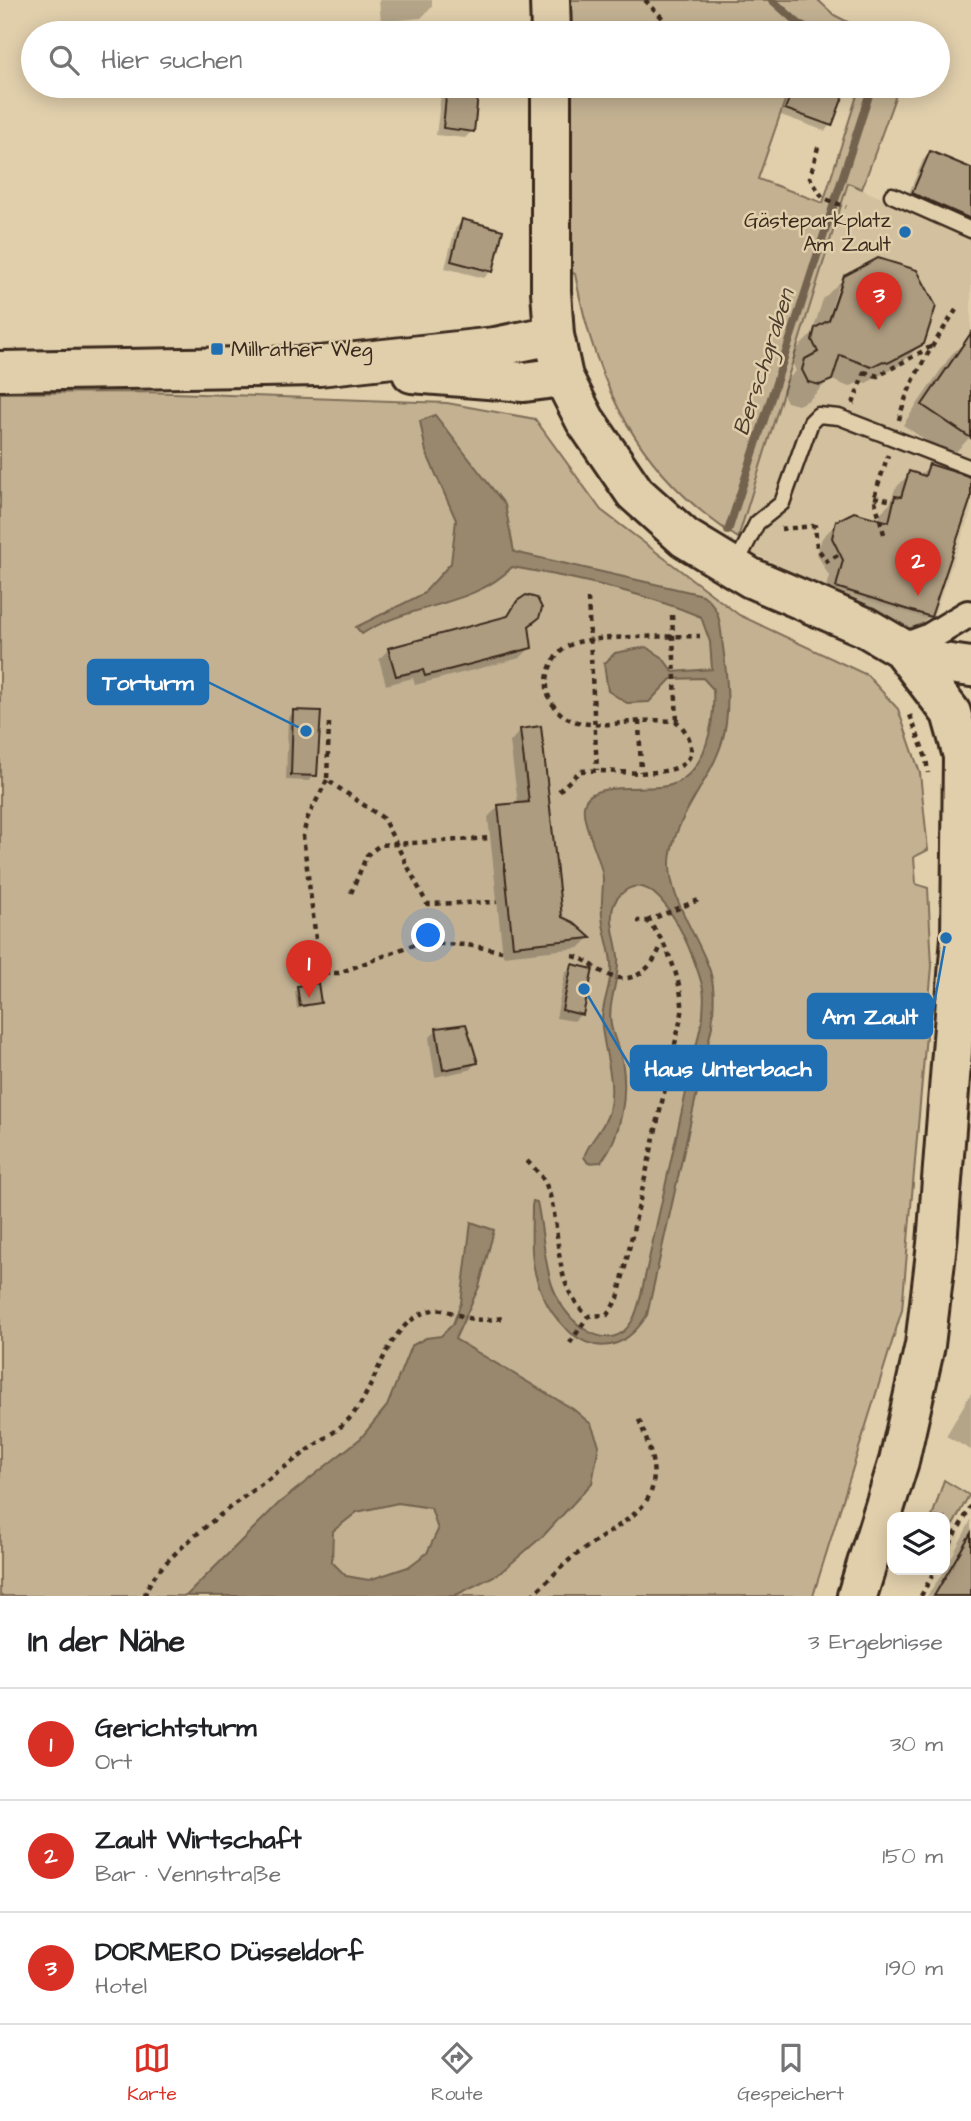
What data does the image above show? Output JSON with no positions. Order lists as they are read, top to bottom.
{
  "water": ["Berschgraben"],
  "places": {
    "other": [
      "Gästeparkplatz Am Zault",
      "Torturm",
      "Am Zault",
      "Haus Unterbach"
    ],
    "transit": ["Millrather Weg"]
  },
  "page": {
    "search": "Hier suchen",
    "pins": ["3", "2", "1"],
    "heading": ["In der Nähe", "3 Ergebnisse"],
    "list": [
      {
        "mark": "1",
        "name": "Gerichtsturm",
        "note": "Ort",
        "value": "30 m"
      },
      {
        "mark": "2",
        "name": "Zault Wirtschaft",
        "note": "Bar · Vennstraße",
        "value": "150 m"
      },
      {
        "mark": "3",
        "name": "DORMERO Düsseldorf",
        "note": "Hotel",
        "value": "190 m"
      }
    ],
    "nav": ["Karte", "Route", "Gespeichert"]
  }
}
